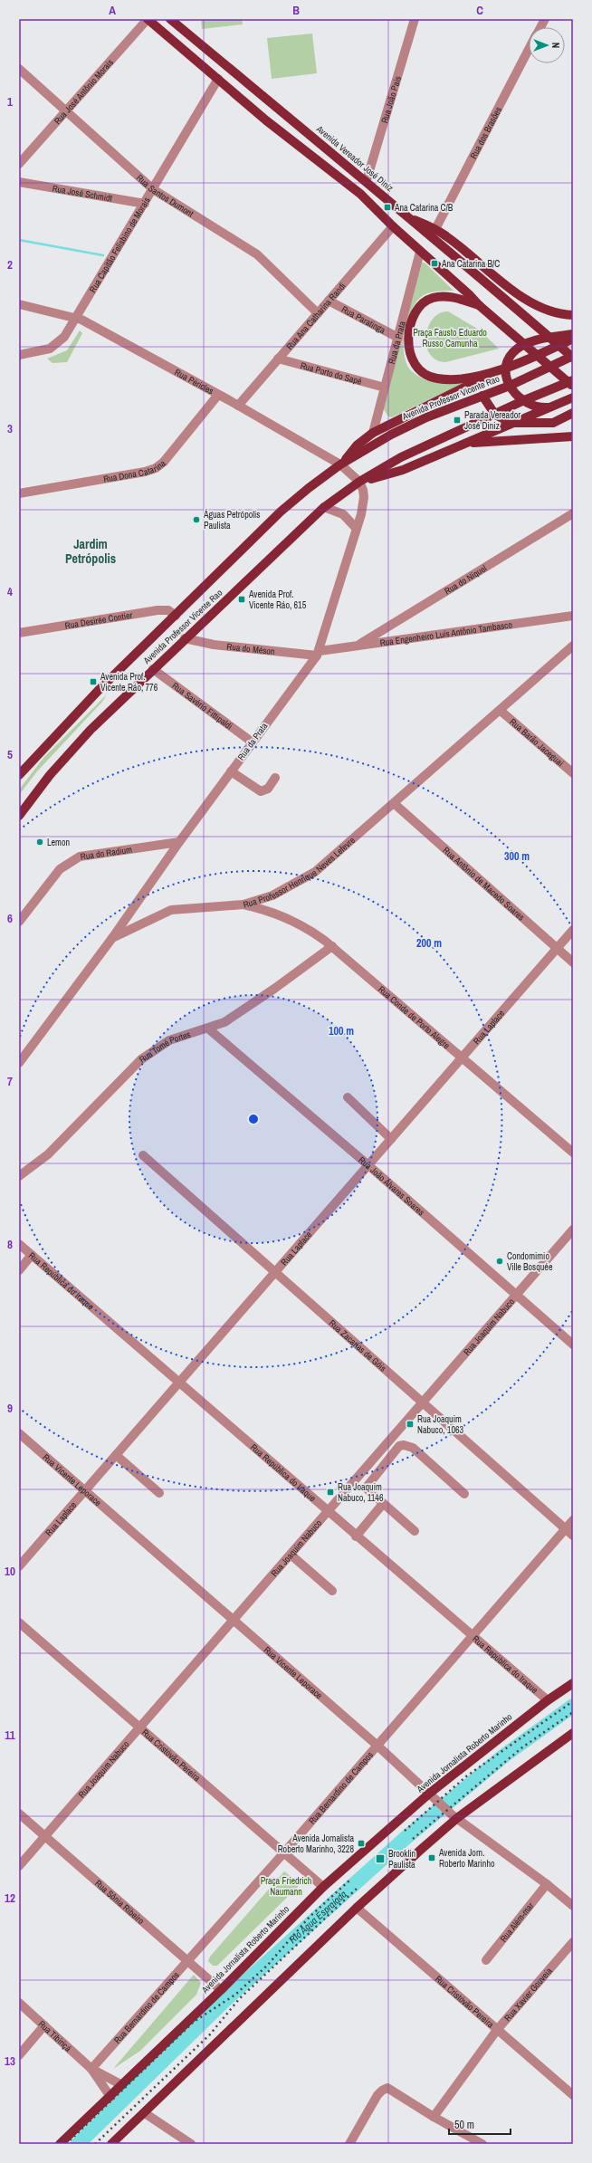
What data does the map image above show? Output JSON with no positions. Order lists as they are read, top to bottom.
{
  "streets": {
    "main road": ["Avenida Vereador José Diniz", "Avenida Professor Vicente Rao", "Avenida Jornalista Roberto Marinho"],
    "street": [
      "Rua José Antônio Morais",
      "Rua João Pais",
      "Rua dos Brasões",
      "Rua José Schmidt",
      "Rua Santos Dumont",
      "Rua Capitão Felisbino de Morais",
      "Rua Ana Catharina Randi",
      "Rua Paratinga",
      "Rua da Prata",
      "Rua Porto do Sapé",
      "Rua Péricles",
      "Rua Dona Catarina",
      "Rua do Níquel",
      "Rua Desirée Contier",
      "Rua Engenheiro Luís Antônio Tambasco",
      "Rua do Méson",
      "Rua Savério Fittipaldi",
      "Rua Barão Jaceguai",
      "Rua do Radium",
      "Rua Professor Henrique Neves Lefevre",
      "Rua Antônio de Macedo Soares",
      "Rua Conde de Porto Alegre",
      "Rua Laplace",
      "Rua Tomé Portes",
      "Rua João Álvares Soares",
      "Rua República do Iraque",
      "Rua Joaquim Nabuco",
      "Rua Zacarias de Góis",
      "Rua Vicente Leporace",
      "Rua Cristóvão Pereira",
      "Rua Bernardino de Campos",
      "Rua Sônia Ribeiro",
      "Rua Além-mar",
      "Rua Xavier Gouveia",
      "Rua Tibiriçá"
    ]
  },
  "crossings": [
    ["Rua José Antônio Morais", "Rua Santos Dumont"],
    ["Rua João Pais", "Avenida Vereador José Diniz"],
    ["Avenida Vereador José Diniz", "Avenida Professor Vicente Rao"],
    ["Rua José Schmidt", "Rua Capitão Felisbino de Morais"],
    ["Rua Santos Dumont", "Rua Capitão Felisbino de Morais"],
    ["Rua Santos Dumont", "Rua Ana Catharina Randi"],
    ["Rua Capitão Felisbino de Morais", "Rua Péricles"],
    ["Rua Ana Catharina Randi", "Rua Paratinga"],
    ["Rua Ana Catharina Randi", "Rua Porto do Sapé"],
    ["Rua Ana Catharina Randi", "Rua Péricles"],
    ["Rua Paratinga", "Rua da Prata"],
    ["Rua da Prata", "Rua Porto do Sapé"],
    ["Rua da Prata", "Rua Péricles"],
    ["Rua da Prata", "Avenida Professor Vicente Rao"],
    ["Rua da Prata", "Rua Engenheiro Luís Antônio Tambasco"],
    ["Rua da Prata", "Rua do Méson"],
    ["Rua da Prata", "Rua Savério Fittipaldi"],
    ["Rua da Prata", "Rua do Radium"],
    ["Rua da Prata", "Rua Professor Henrique Neves Lefevre"],
    ["Rua Péricles", "Avenida Professor Vicente Rao"],
    ["Rua Péricles", "Rua Dona Catarina"],
    ["Avenida Professor Vicente Rao", "Rua Desirée Contier"],
    ["Avenida Professor Vicente Rao", "Rua do Méson"],
    ["Avenida Professor Vicente Rao", "Rua Savério Fittipaldi"],
    ["Rua do Níquel", "Rua Engenheiro Luís Antônio Tambasco"],
    ["Rua Engenheiro Luís Antônio Tambasco", "Rua do Méson"],
    ["Rua Barão Jaceguai", "Rua Professor Henrique Neves Lefevre"],
    ["Rua Professor Henrique Neves Lefevre", "Rua Antônio de Macedo Soares"],
    ["Rua Professor Henrique Neves Lefevre", "Rua Conde de Porto Alegre"],
    ["Rua Antônio de Macedo Soares", "Rua Laplace"],
    ["Rua Conde de Porto Alegre", "Rua Laplace"],
    ["Rua Conde de Porto Alegre", "Rua Tomé Portes"],
    ["Rua Laplace", "Rua João Álvares Soares"],
    ["Rua Laplace", "Rua República do Iraque"],
    ["Rua Laplace", "Rua Zacarias de Góis"],
    ["Rua Laplace", "Rua Vicente Leporace"],
    ["Rua Tomé Portes", "Rua João Álvares Soares"],
    ["Rua João Álvares Soares", "Rua Joaquim Nabuco"],
    ["Rua República do Iraque", "Rua Joaquim Nabuco"],
    ["Rua República do Iraque", "Avenida Jornalista Roberto Marinho"],
    ["Rua República do Iraque", "Rua Bernardino de Campos"],
    ["Rua Joaquim Nabuco", "Rua Zacarias de Góis"],
    ["Rua Joaquim Nabuco", "Rua Vicente Leporace"],
    ["Rua Joaquim Nabuco", "Rua Cristóvão Pereira"],
    ["Rua Joaquim Nabuco", "Rua Sônia Ribeiro"],
    ["Rua Zacarias de Góis", "Rua Bernardino de Campos"],
    ["Rua Vicente Leporace", "Avenida Jornalista Roberto Marinho"],
    ["Rua Vicente Leporace", "Rua Bernardino de Campos"],
    ["Rua Vicente Leporace", "Rua Além-mar"],
    ["Avenida Jornalista Roberto Marinho", "Rua Cristóvão Pereira"],
    ["Avenida Jornalista Roberto Marinho", "Rua Sônia Ribeiro"],
    ["Avenida Jornalista Roberto Marinho", "Rua Tibiriçá"],
    ["Rua Cristóvão Pereira", "Rua Bernardino de Campos"],
    ["Rua Cristóvão Pereira", "Rua Xavier Gouveia"],
    ["Rua Bernardino de Campos", "Rua Sônia Ribeiro"],
    ["Rua Bernardino de Campos", "Rua Tibiriçá"]
  ],
  "districts": ["Jardim Petrópolis"],
  "water": ["Rio Água Espraiada"],
  "parks": ["Praça Fausto Eduardo Russo Camunha", "Praça Friedrich Naumann"],
  "places": {
    "transit": [
      "Ana Catarina C/B",
      "Ana Catarina B/C",
      "Parada Vereador José Diniz",
      "Avenida Prof. Vicente Ráo, 615",
      "Avenida Prof. Vicente Ráo, 776",
      "Rua Joaquim Nabuco, 1063",
      "Rua Joaquim Nabuco, 1146",
      "Avenida Jornalista Roberto Marinho, 3228",
      "Avenida Jorn. Roberto Marinho",
      "Brooklin Paulista"
    ],
    "other": ["Águas Petrópolis Paulista", "Lemon", "Condomimio Ville Bosquée"]
  },
  "scale_bar": "50 m",
  "north": "right",
  "grid": {
    "columns": ["A", "B", "C"],
    "rows": [
      "1",
      "2",
      "3",
      "4",
      "5",
      "6",
      "7",
      "8",
      "9",
      "10",
      "11",
      "12",
      "13"
    ]
  },
  "rings": ["300 m", "200 m", "100 m"]
}
